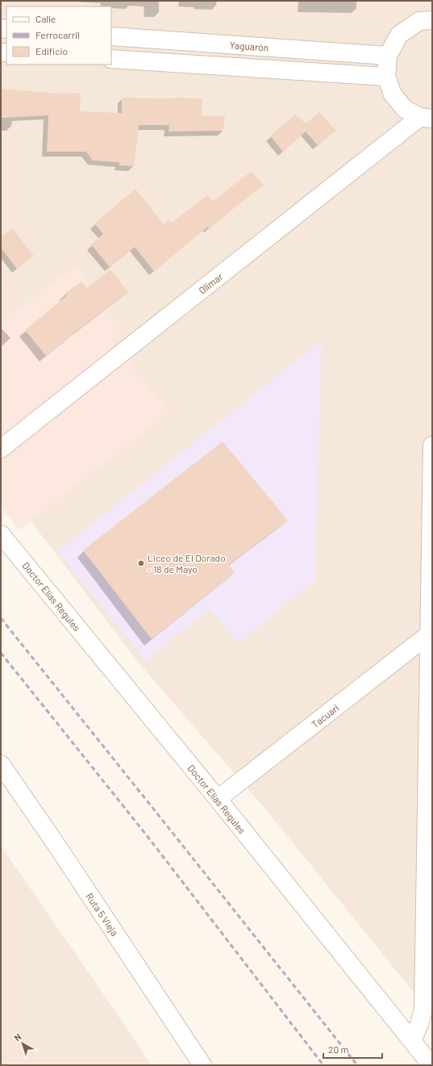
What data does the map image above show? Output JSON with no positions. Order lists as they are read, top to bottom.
{
  "streets": {
    "street": [
      "Yaguarón",
      "Olimar",
      "Doctor Elías Regules",
      "Tacuari",
      "Ruta 5 Vieja"
    ]
  },
  "crossings": [
    ["Doctor Elías Regules", "Tacuari"]
  ],
  "places": ["Liceo de El Dorado - 18 de Mayo"],
  "legend": ["Calle", "Ferrocarril", "Edificio"],
  "scale_bar": "20 m",
  "north": "top left"
}
